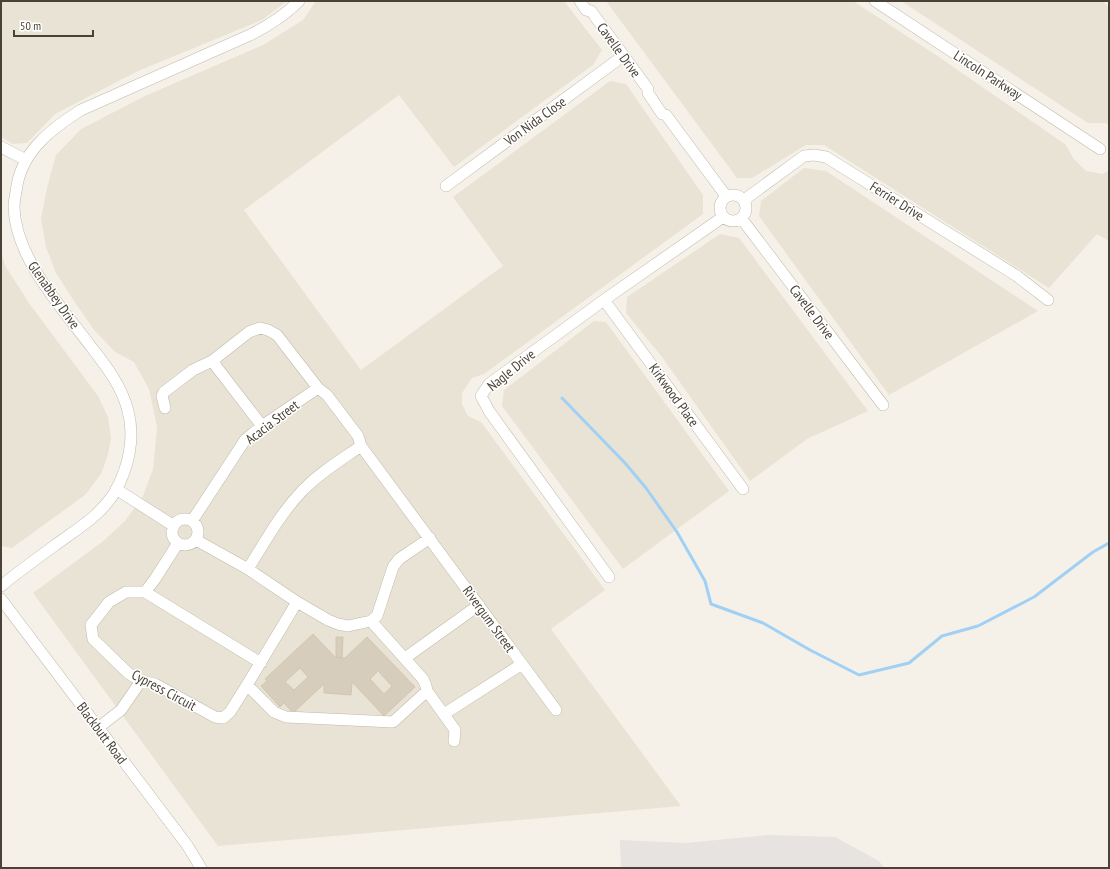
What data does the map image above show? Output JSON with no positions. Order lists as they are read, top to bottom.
{
  "streets": {
    "street": [
      "Cavelle Drive",
      "Lincoln Parkway",
      "Von Nida Close",
      "Ferrier Drive",
      "Glenabbey Drive",
      "Nagle Drive",
      "Kirkwood Place",
      "Acacia Street",
      "Rivergum Street",
      "Cypress Circuit",
      "Blackbutt Road"
    ]
  },
  "crossings": [
    ["Cavelle Drive", "Von Nida Close"],
    ["Cavelle Drive", "Ferrier Drive"],
    ["Cavelle Drive", "Nagle Drive"],
    ["Ferrier Drive", "Nagle Drive"],
    ["Nagle Drive", "Kirkwood Place"],
    ["Acacia Street", "Rivergum Street"]
  ],
  "scale_bar": "50 m"
}
